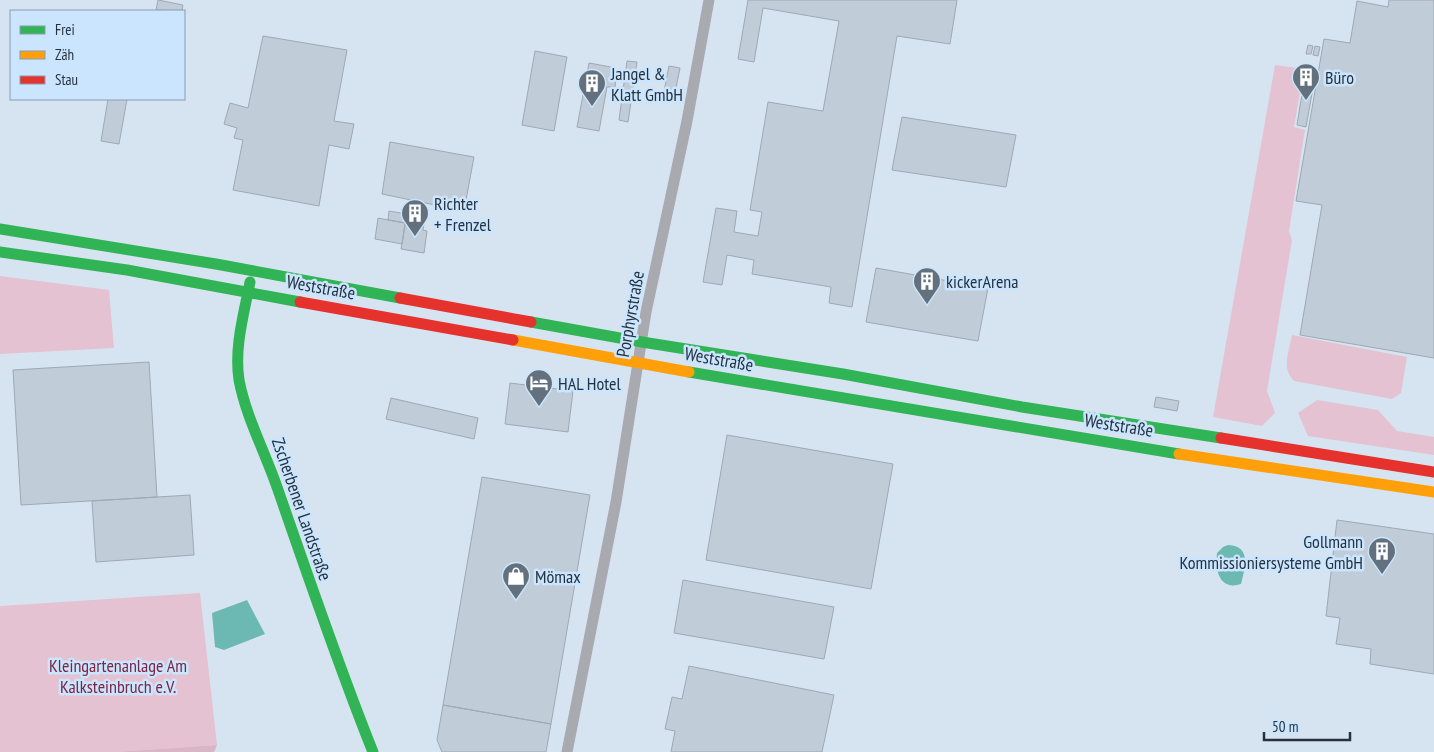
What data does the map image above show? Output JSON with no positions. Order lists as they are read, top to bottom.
{
  "streets": {
    "main road": ["Weststraße", "Zscherbener Landstraße"],
    "street": ["Porphyrstraße"]
  },
  "crossings": [
    ["Weststraße", "Porphyrstraße"],
    ["Weststraße", "Zscherbener Landstraße"]
  ],
  "parks": ["Kleingartenanlage Am Kalksteinbruch e.V."],
  "places": {
    "building": [
      "Büro",
      "Jangel & Klatt GmbH",
      "Richter + Frenzel",
      "kickerArena",
      "Gollmann Kommissioniersysteme GmbH"
    ],
    "hotel": ["HAL Hotel"],
    "shop": ["Mömax"]
  },
  "legend": ["Frei", "Zäh", "Stau"],
  "scale_bar": "50 m"
}
